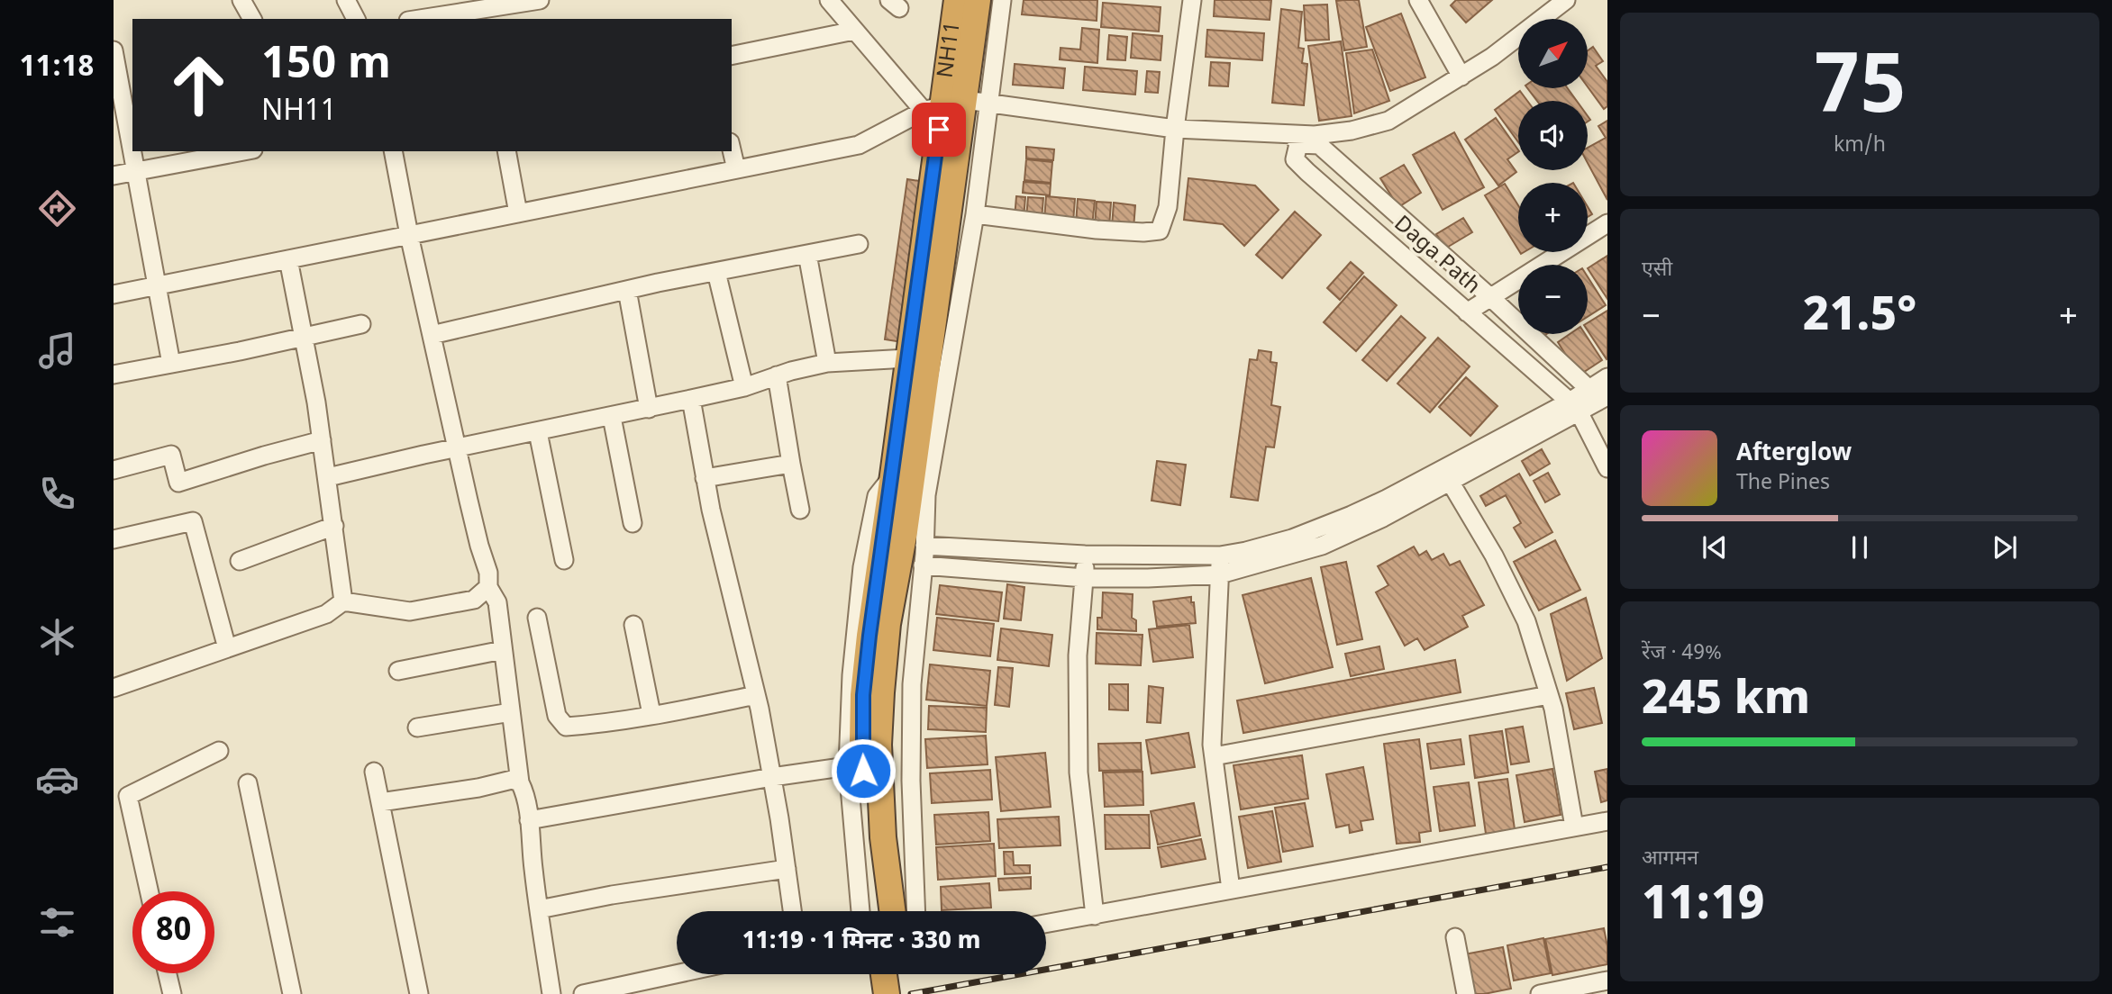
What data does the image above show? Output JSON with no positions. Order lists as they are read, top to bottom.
{
  "streets": {
    "highway": ["NH11"],
    "street": ["Daga Path"]
  },
  "north": "top right",
  "page": {
    "tabs": "11:18",
    "tile": [
      ["75", "km/h"],
      "एसी",
      ["रेंज · 49%", "245 km"],
      ["आगमन", "11:19"]
    ],
    "map_buttons": ["+", "−"],
    "turn": ["150 m", "NH11"],
    "heat": ["−", "21.5°", "+"],
    "song": ["Afterglow", "The Pines"],
    "limit": "80",
    "trip": "11:19 · 1 मिनट · 330 m"
  }
}
